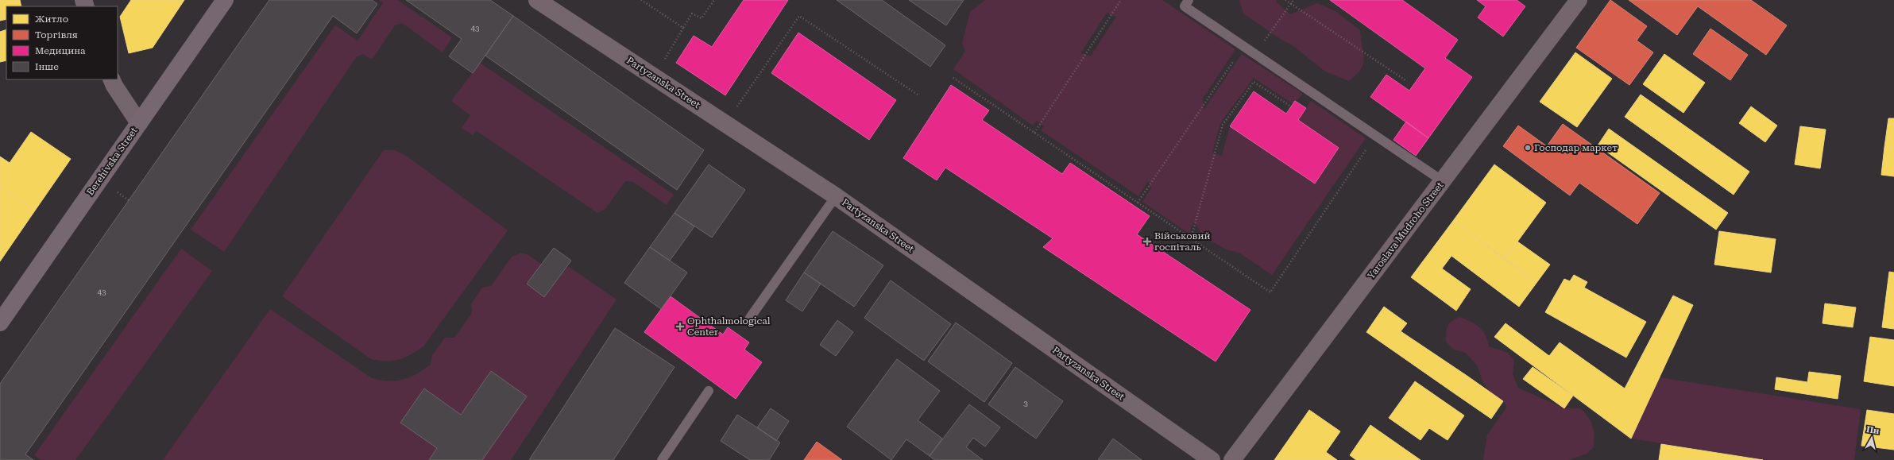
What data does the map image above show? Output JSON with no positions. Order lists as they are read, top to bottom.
{
  "streets": {
    "main road": ["Berehivska Street"],
    "street": ["Partyzanska Street", "Yaroslava Mudroho Street"]
  },
  "places": {
    "other": ["Господар маркет"],
    "health": ["Військовий госпіталь", "Ophthalmological Center"]
  },
  "house_numbers": ["43", "43", "3"],
  "legend": [
    "Житло",
    "Торгівля",
    "Медицина",
    "Інше"
  ],
  "north": "top"
}
